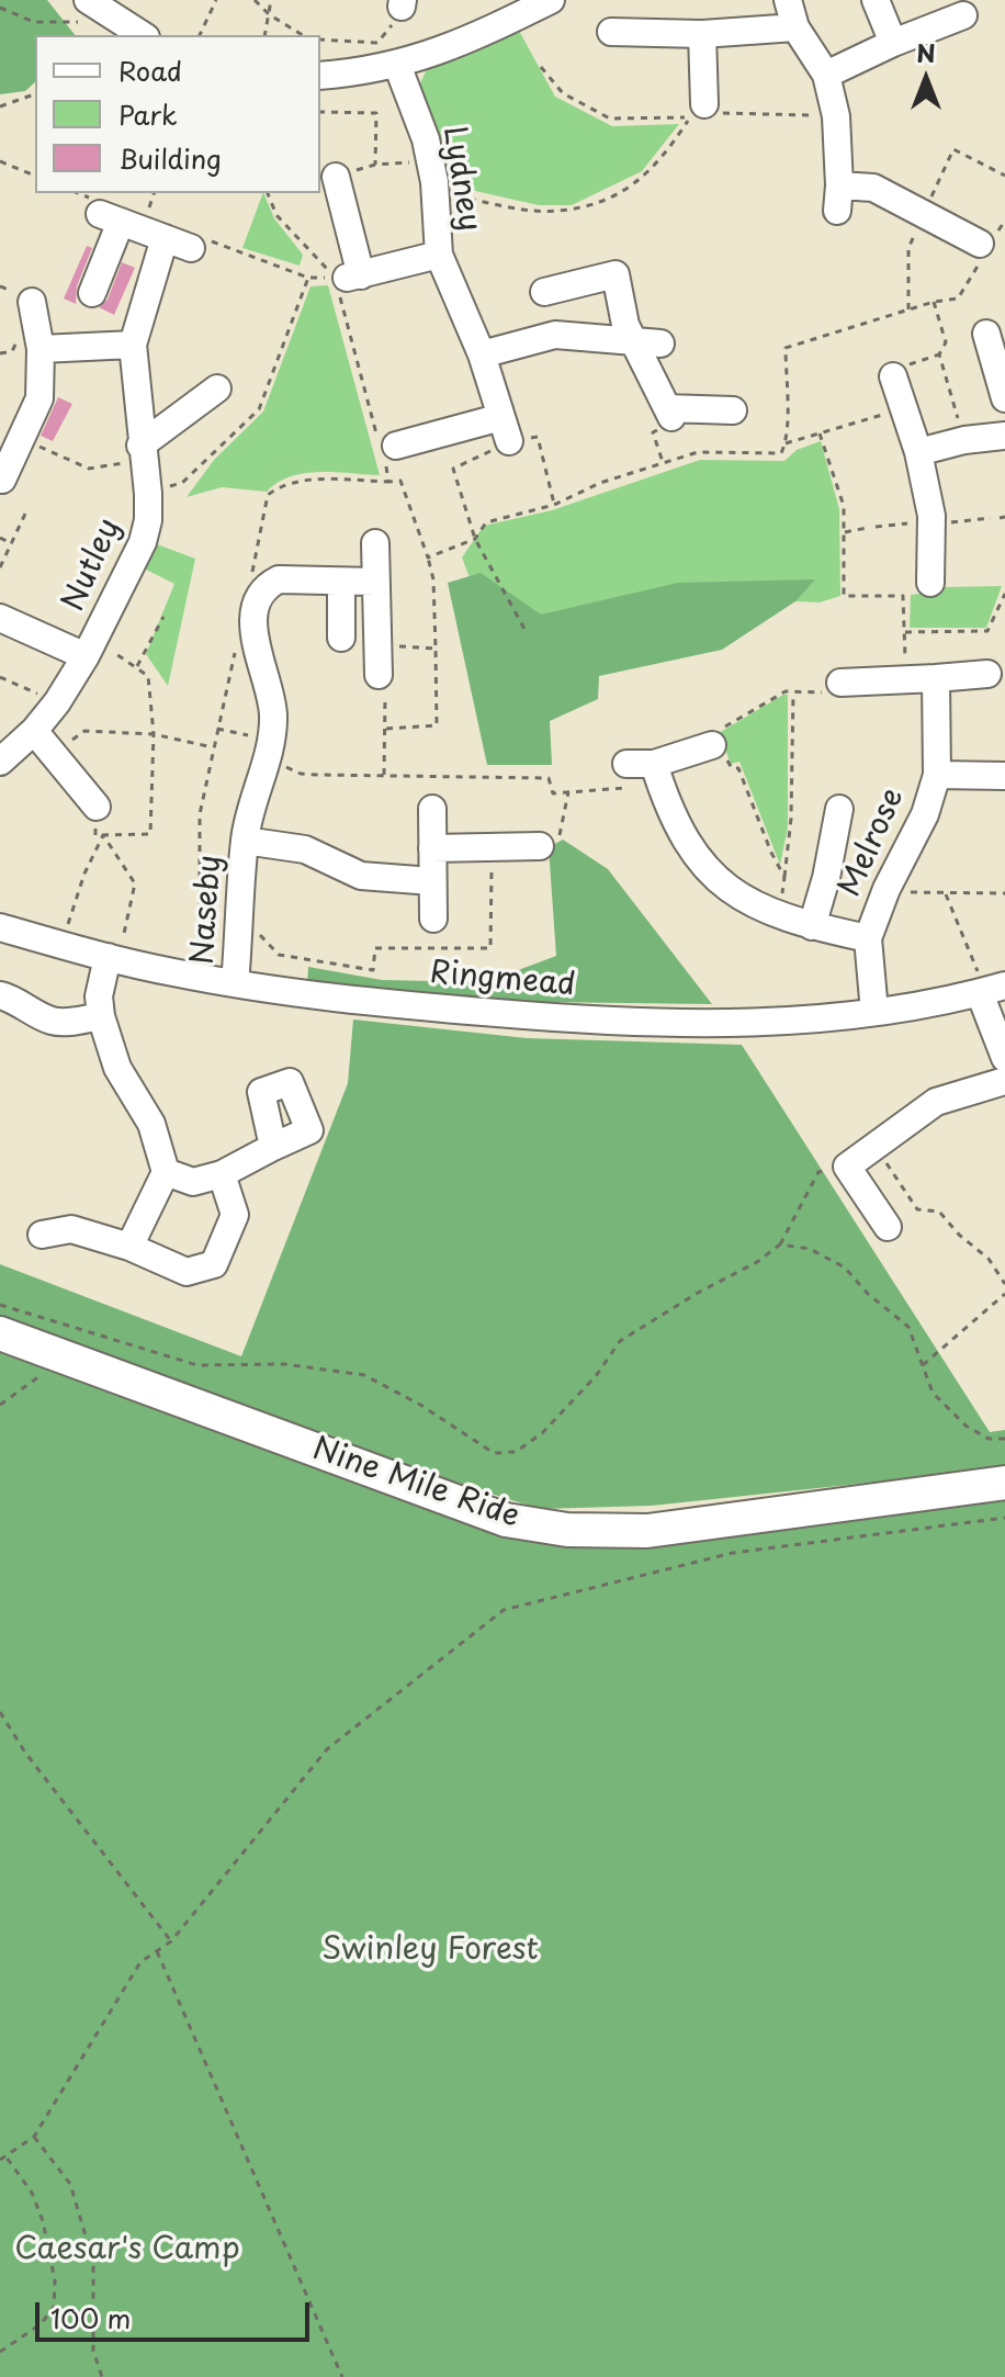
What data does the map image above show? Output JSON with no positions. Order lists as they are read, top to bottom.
{
  "streets": {
    "main road": ["Nine Mile Ride"],
    "street": [
      "Lydney",
      "Nutley",
      "Melrose",
      "Naseby",
      "Ringmead"
    ]
  },
  "crossings": [
    ["Melrose", "Ringmead"],
    ["Naseby", "Ringmead"]
  ],
  "parks": ["Swinley Forest", "Caesar's Camp"],
  "legend": ["Road", "Park", "Building"],
  "scale_bar": "100 m",
  "north": "top"
}
